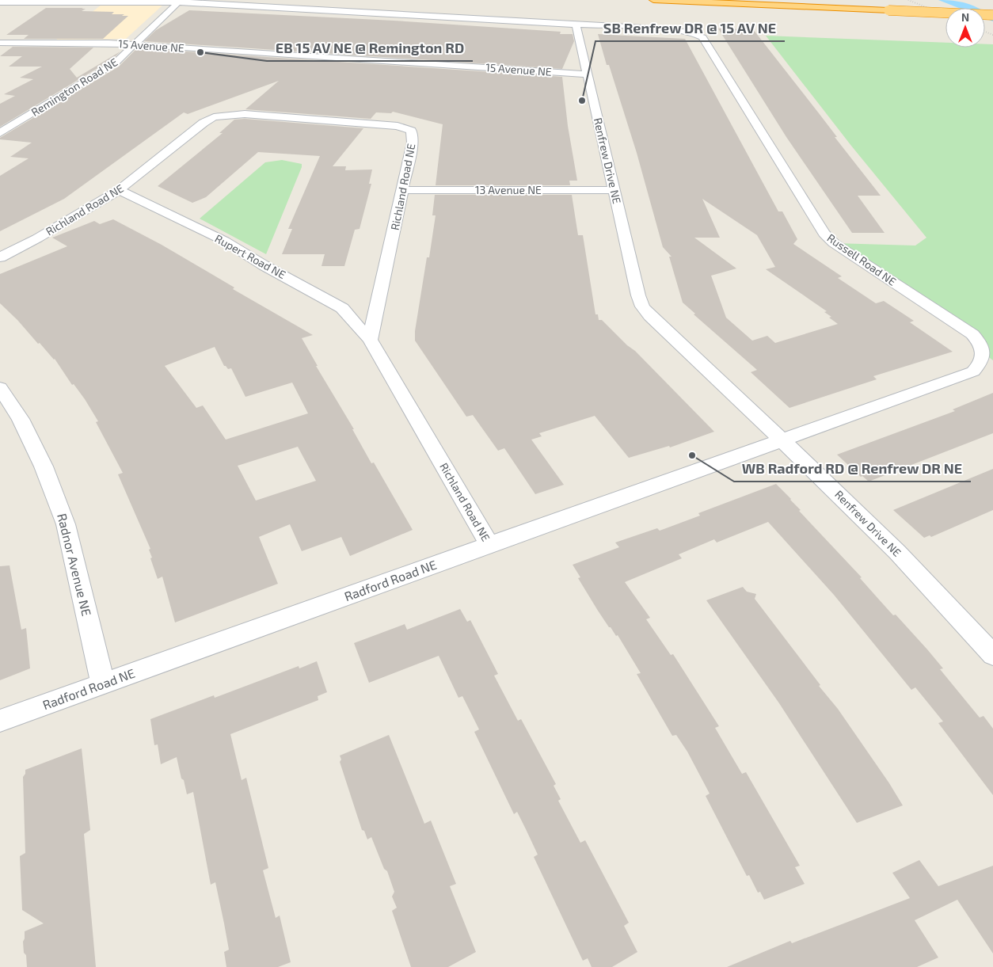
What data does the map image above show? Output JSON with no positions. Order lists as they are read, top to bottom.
{
  "streets": {
    "street": [
      "15 Avenue NE",
      "Remington Road NE",
      "Renfrew Drive NE",
      "Richland Road NE",
      "13 Avenue NE",
      "Rupert Road NE",
      "Russell Road NE",
      "Radnor Avenue NE",
      "Radford Road NE"
    ]
  },
  "crossings": [
    ["15 Avenue NE", "Remington Road NE"],
    ["15 Avenue NE", "Renfrew Drive NE"],
    ["Renfrew Drive NE", "13 Avenue NE"],
    ["Renfrew Drive NE", "Russell Road NE"],
    ["Renfrew Drive NE", "Radford Road NE"],
    ["Richland Road NE", "13 Avenue NE"],
    ["Richland Road NE", "Rupert Road NE"],
    ["Richland Road NE", "Radford Road NE"],
    ["Russell Road NE", "Radford Road NE"],
    ["Radnor Avenue NE", "Radford Road NE"]
  ],
  "places": ["EB 15 AV NE @ Remington RD", "SB Renfrew DR @ 15 AV NE", "WB Radford RD @ Renfrew DR NE"],
  "north": "top"
}
